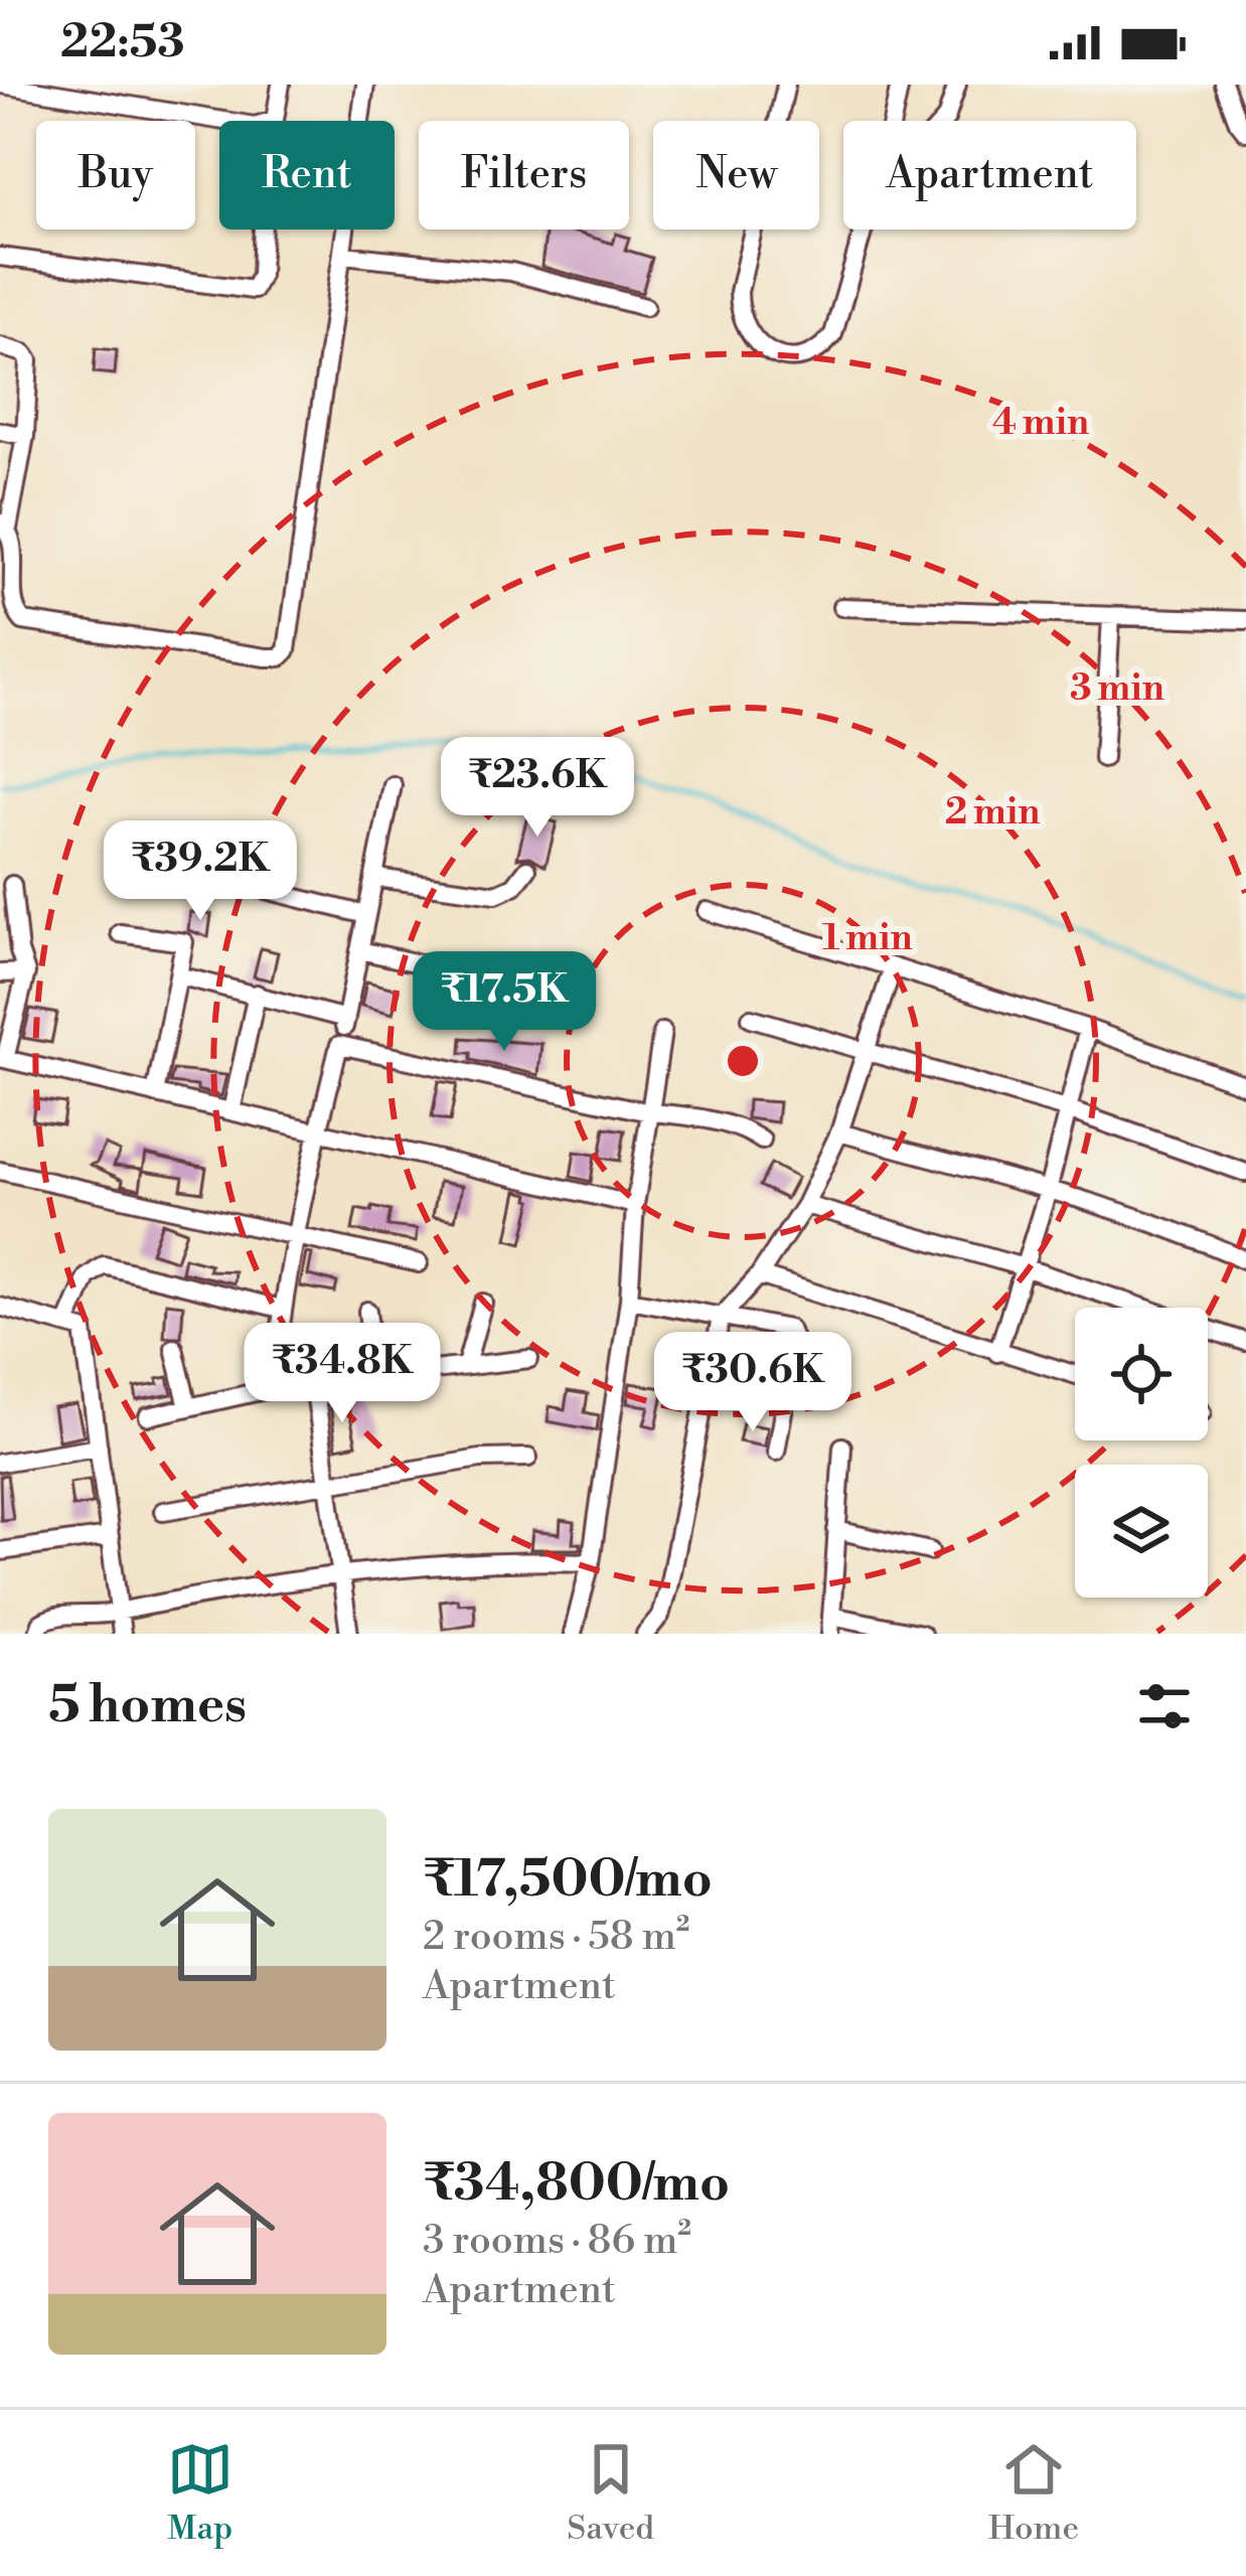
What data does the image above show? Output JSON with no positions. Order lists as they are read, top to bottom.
{
  "page": {
    "status": "22:53",
    "chip": [
      "Buy",
      "Rent",
      "Filters",
      "New",
      "Apartment"
    ],
    "price": [
      "₹23.6K",
      "₹39.2K",
      "₹17.5K",
      "₹34.8K",
      "₹30.6K"
    ],
    "heading": "5 homes",
    "list": [
      {
        "name": "₹17,500/mo",
        "note": "2 rooms · 58 m² · Apartment"
      },
      {
        "name": "₹34,800/mo",
        "note": "3 rooms · 86 m² · Apartment"
      }
    ],
    "tabs": ["Map", "Saved", "Home"]
  },
  "rings": [
    "4 min",
    "3 min",
    "2 min",
    "1 min"
  ]
}
